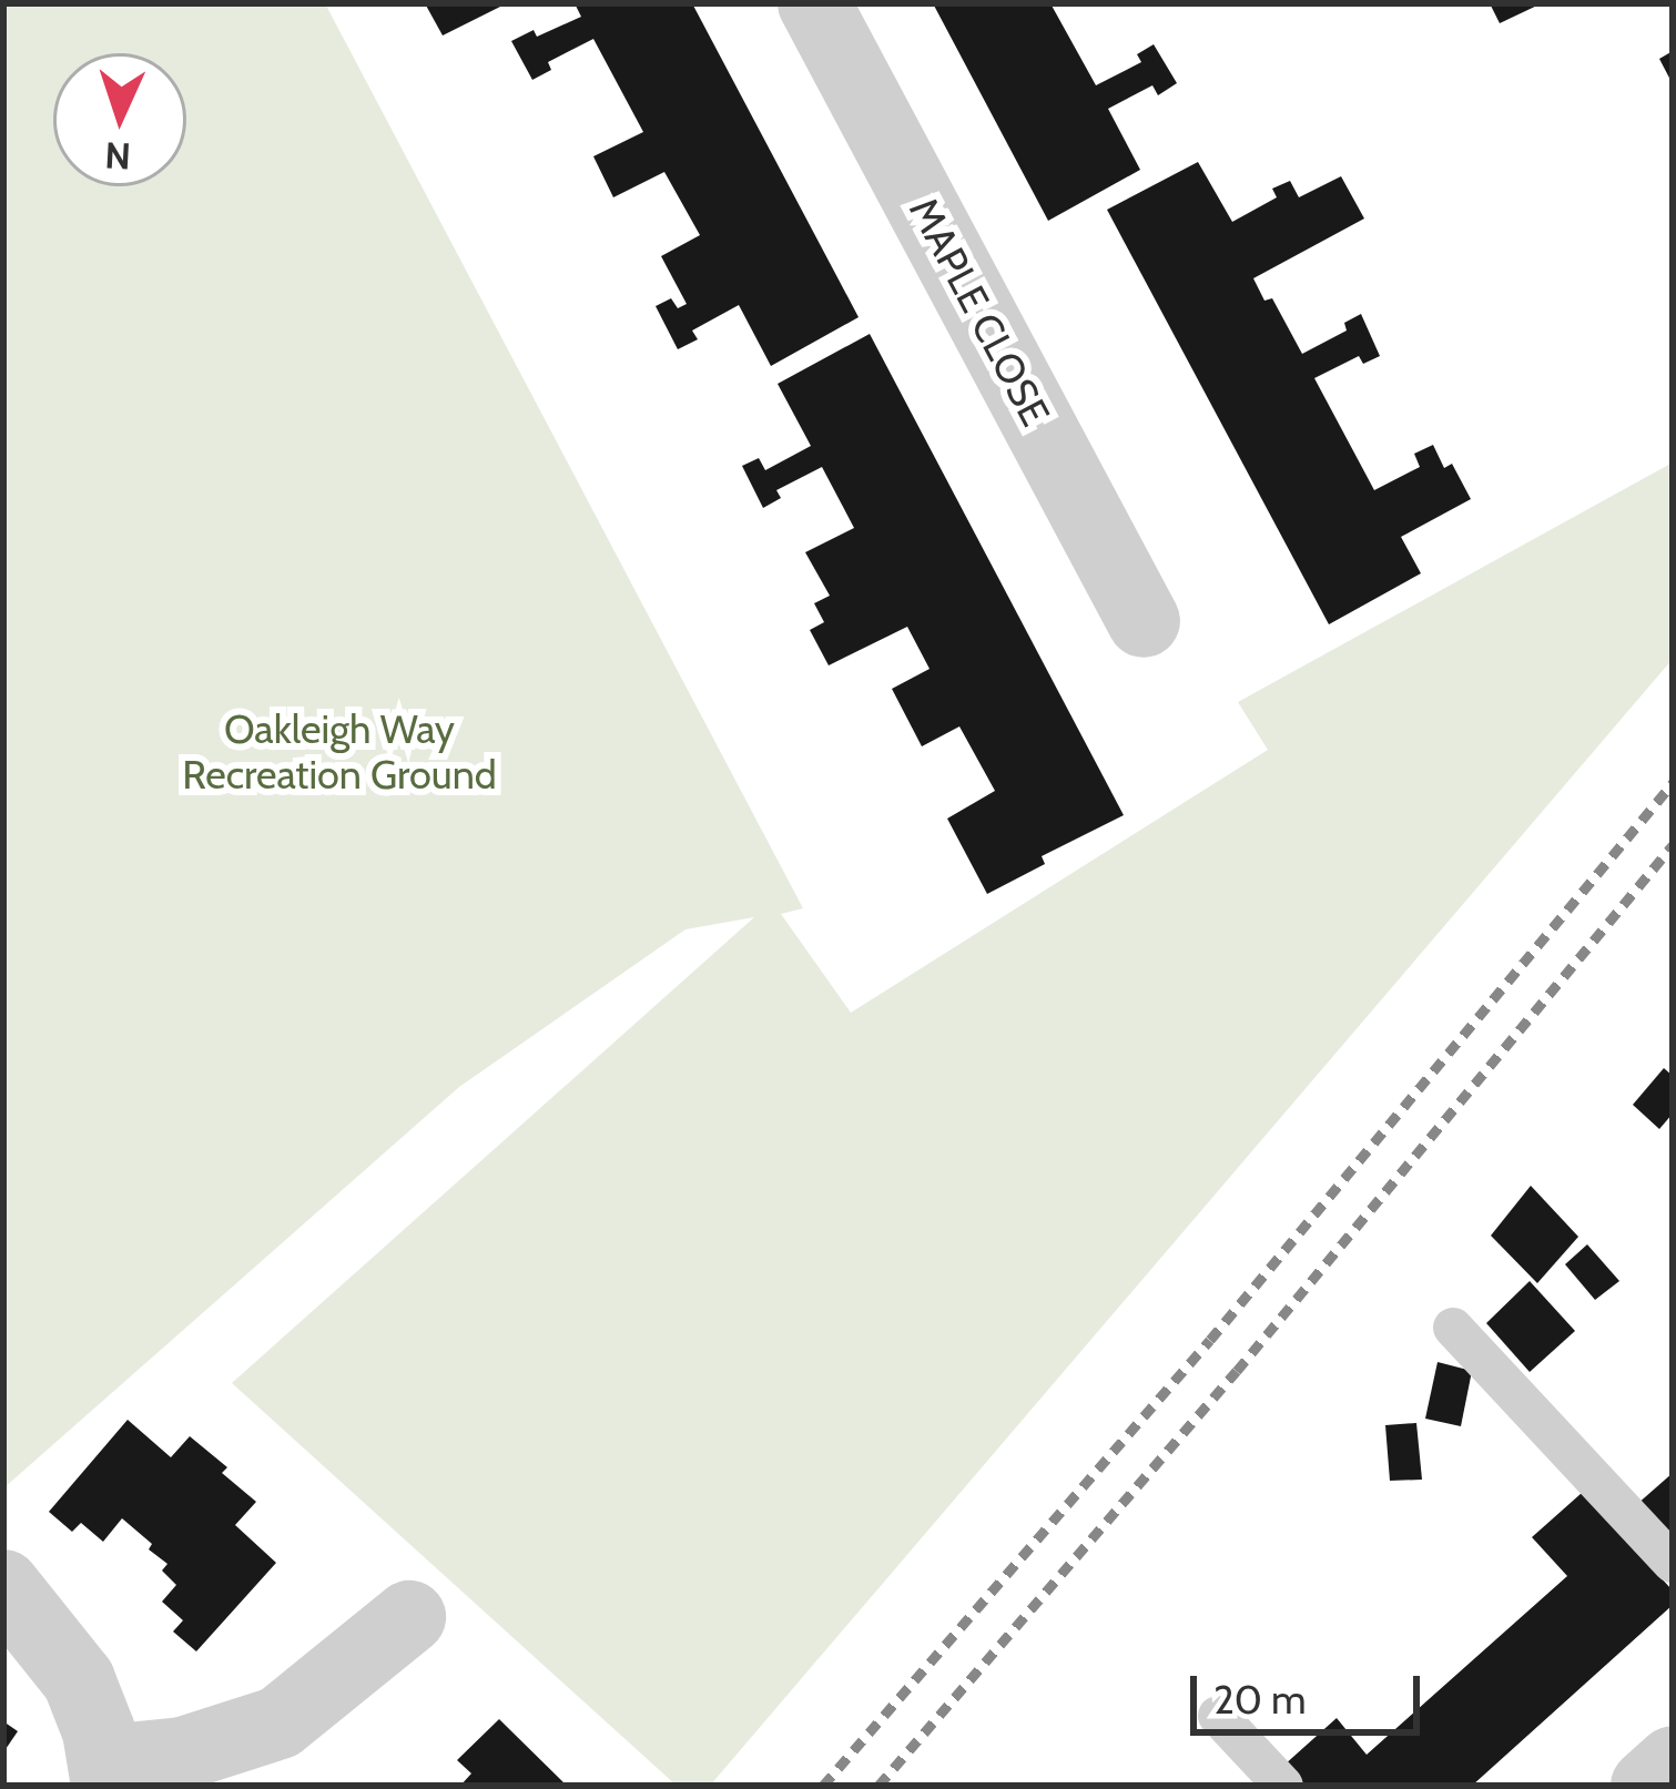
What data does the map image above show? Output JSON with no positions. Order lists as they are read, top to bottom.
{
  "streets": {
    "street": ["MAPLE CLOSE"]
  },
  "parks": ["Oakleigh Way Recreation Ground"],
  "scale_bar": "20 m",
  "north": "bottom"
}
